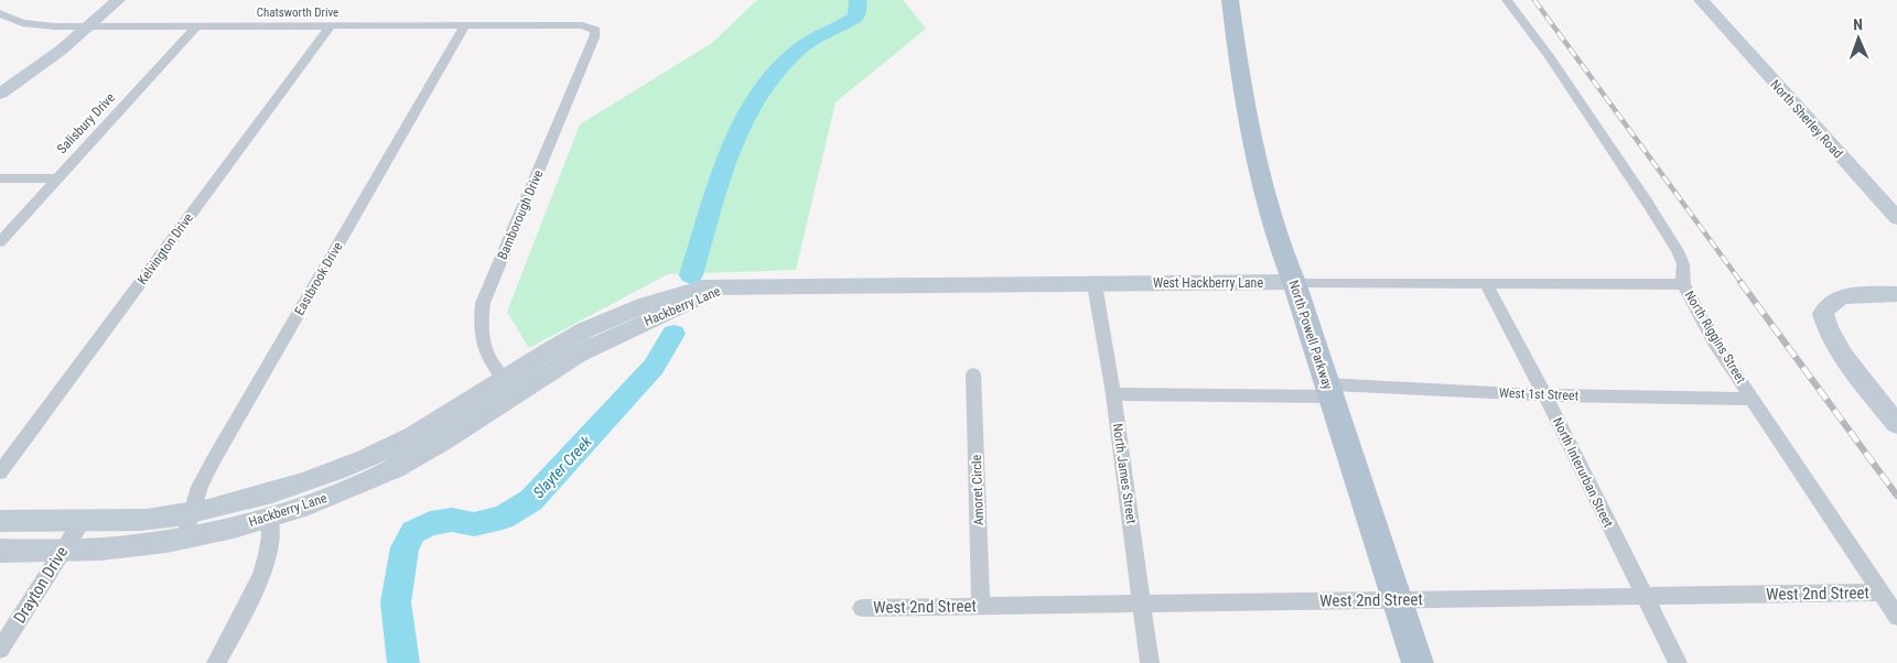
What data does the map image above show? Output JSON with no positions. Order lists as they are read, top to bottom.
{
  "streets": {
    "main road": ["North Powell Parkway"],
    "street": [
      "Chatsworth Drive",
      "North Sherley Road",
      "Salisbury Drive",
      "Bamborough Drive",
      "Kelvington Drive",
      "Eastbrook Drive",
      "West Hackberry Lane",
      "Hackberry Lane",
      "North Riggins Street",
      "West 1st Street",
      "North Interurban Street",
      "North James Street",
      "Amoret Circle",
      "Drayton Drive",
      "West 2nd Street"
    ]
  },
  "crossings": [
    ["Chatsworth Drive", "Salisbury Drive"],
    ["Chatsworth Drive", "Bamborough Drive"],
    ["Chatsworth Drive", "Kelvington Drive"],
    ["Chatsworth Drive", "Eastbrook Drive"],
    ["Bamborough Drive", "Hackberry Lane"],
    ["Eastbrook Drive", "Hackberry Lane"],
    ["West Hackberry Lane", "Hackberry Lane"],
    ["West Hackberry Lane", "North Powell Parkway"],
    ["West Hackberry Lane", "North Riggins Street"],
    ["West Hackberry Lane", "North Interurban Street"],
    ["West Hackberry Lane", "North James Street"],
    ["Hackberry Lane", "Drayton Drive"],
    ["North Powell Parkway", "West 1st Street"],
    ["North Powell Parkway", "West 2nd Street"],
    ["North Riggins Street", "West 1st Street"],
    ["North Riggins Street", "West 2nd Street"],
    ["West 1st Street", "North Interurban Street"],
    ["West 1st Street", "North James Street"],
    ["North Interurban Street", "West 2nd Street"],
    ["North James Street", "West 2nd Street"],
    ["Amoret Circle", "West 2nd Street"]
  ],
  "water": ["Slayter Creek"],
  "north": "top"
}
